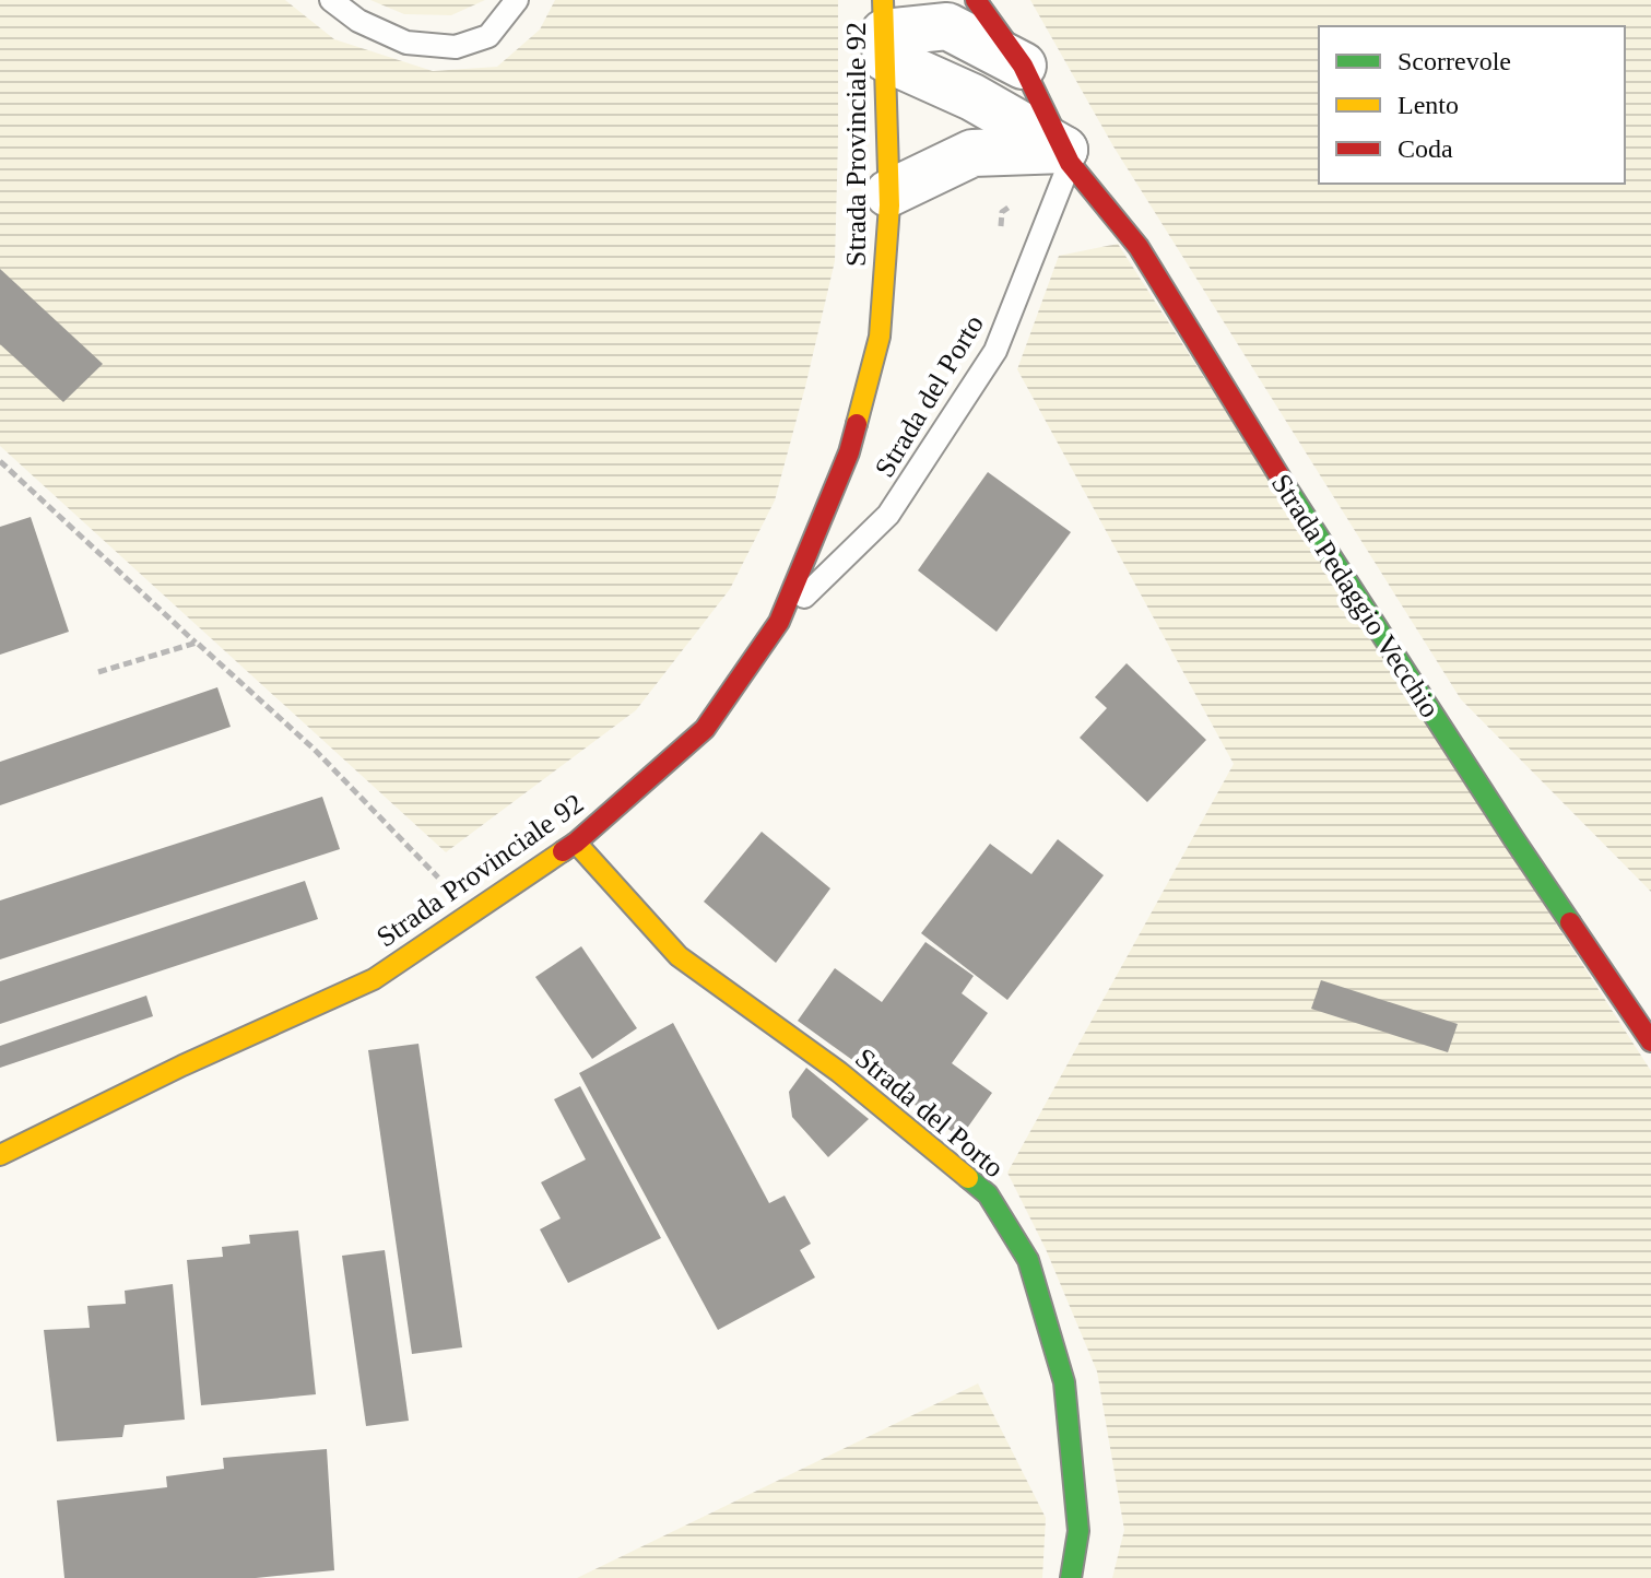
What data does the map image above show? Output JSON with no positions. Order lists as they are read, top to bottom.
{
  "streets": {
    "street": ["Strada Provinciale 92", "Strada del Porto", "Strada Pedaggio Vecchio"]
  },
  "crossings": [
    ["Strada Provinciale 92", "Strada del Porto"],
    ["Strada Provinciale 92", "Strada Pedaggio Vecchio"],
    ["Strada del Porto", "Strada Pedaggio Vecchio"]
  ],
  "legend": ["Scorrevole", "Lento", "Coda"]
}
